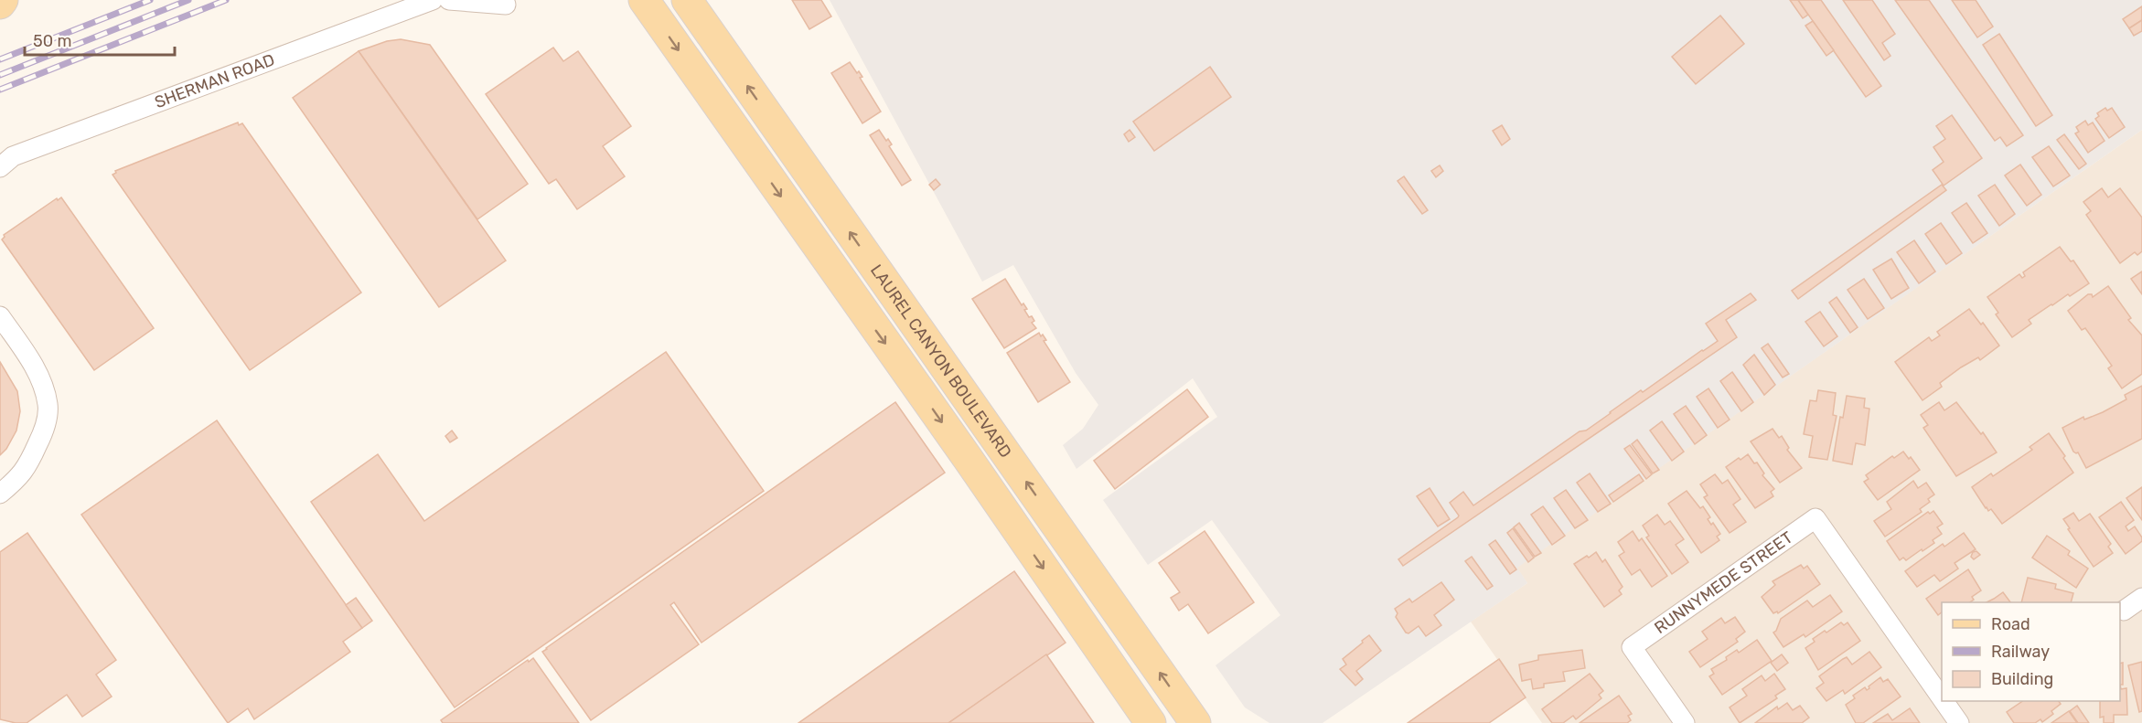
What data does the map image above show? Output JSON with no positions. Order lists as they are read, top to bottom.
{
  "streets": {
    "main road": ["LAUREL CANYON BOULEVARD"],
    "street": ["SHERMAN ROAD", "RUNNYMEDE STREET"]
  },
  "legend": ["Road", "Railway", "Building"],
  "scale_bar": "50 m"
}
